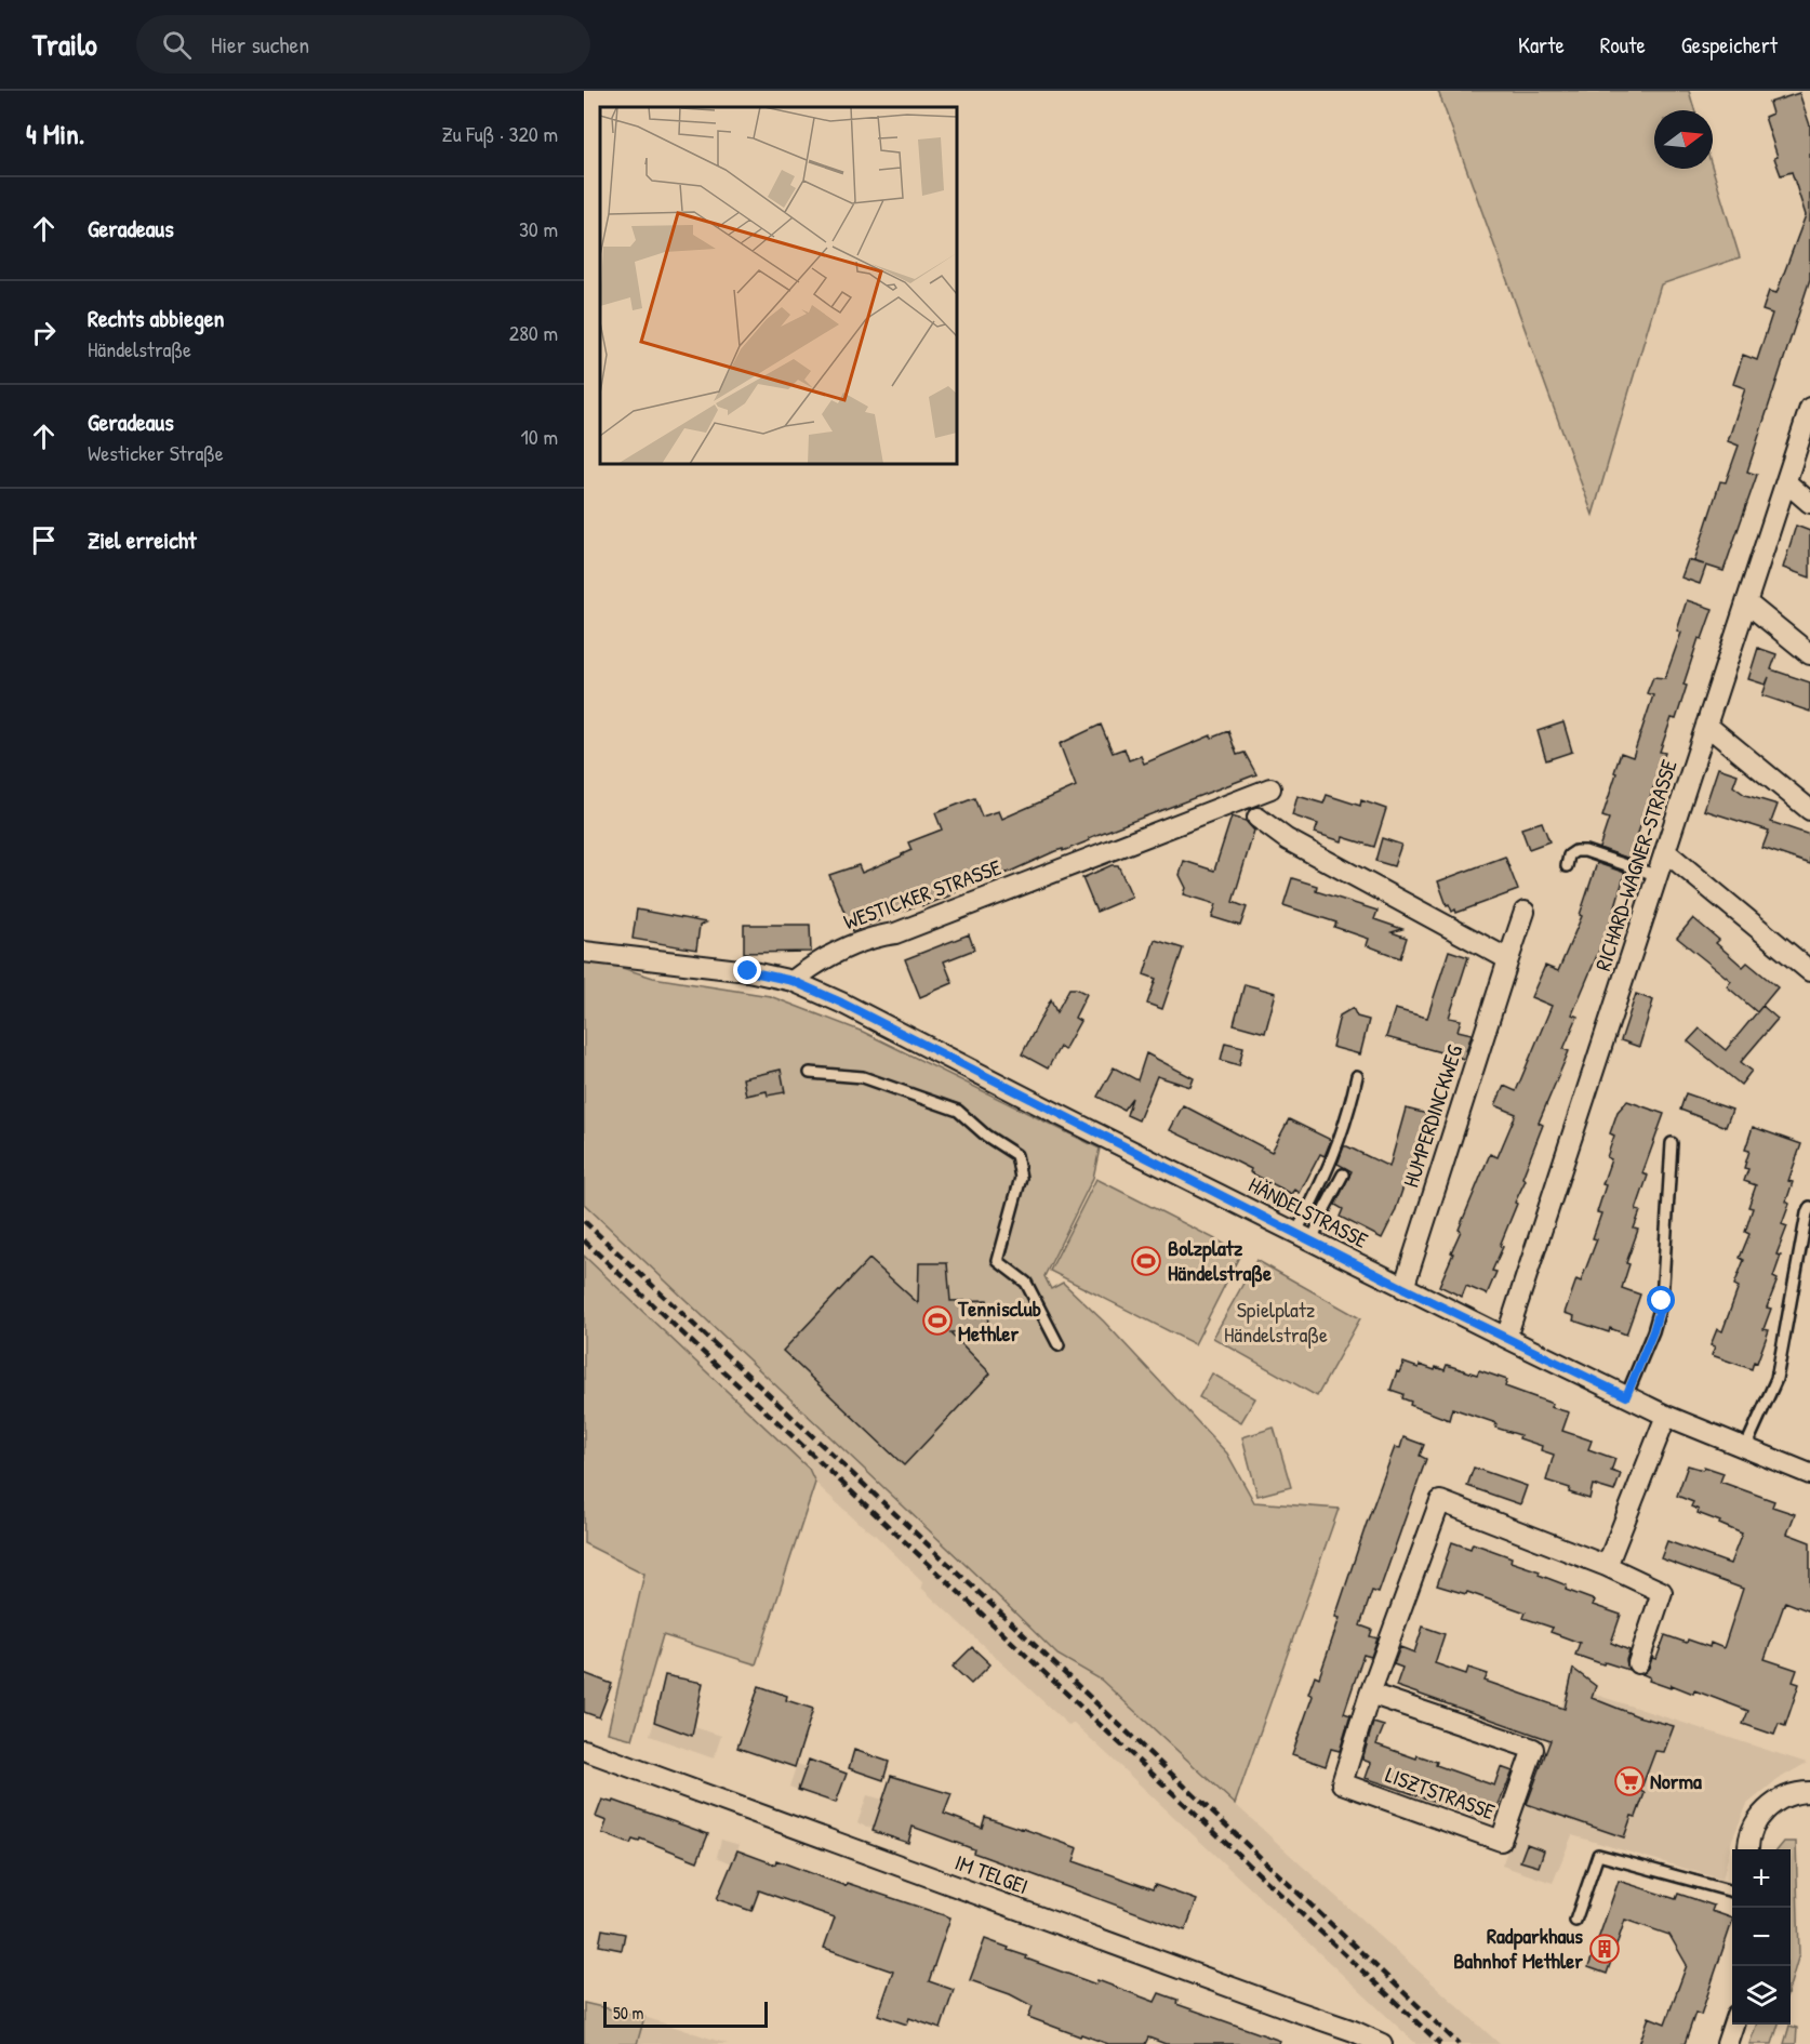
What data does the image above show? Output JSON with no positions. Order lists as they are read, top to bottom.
{
  "streets": {
    "street": [
      "RICHARD-WAGNER-STRASSE",
      "WESTICKER STRASSE",
      "HUMPERDINCKWEG",
      "HÄNDELSTRASSE",
      "LISZTSTRASSE",
      "IM TELGEI"
    ]
  },
  "crossings": [
    ["RICHARD-WAGNER-STRASSE", "HÄNDELSTRASSE"],
    ["WESTICKER STRASSE", "HÄNDELSTRASSE"],
    ["HUMPERDINCKWEG", "HÄNDELSTRASSE"]
  ],
  "parks": ["Spielplatz Händelstraße"],
  "places": {
    "sports": ["Bolzplatz Händelstraße", "Tennisclub Methler"],
    "supermarket": ["Norma"],
    "building": ["Radparkhaus Bahnhof Methler"]
  },
  "scale_bar": "50 m",
  "north": "right",
  "page": {
    "header": "Trailo",
    "search": "Hier suchen",
    "nav": ["Karte", "Route", "Gespeichert"],
    "heading": ["4 Min.", "Zu Fuß · 320 m"],
    "list": [
      ["Geradeaus", "30 m"],
      ["Rechts abbiegen", "Händelstraße", "280 m"],
      ["Geradeaus", "Westicker Straße", "10 m"],
      "Ziel erreicht"
    ],
    "map_buttons": ["+", "−"],
    "scale": "50 m"
  }
}
